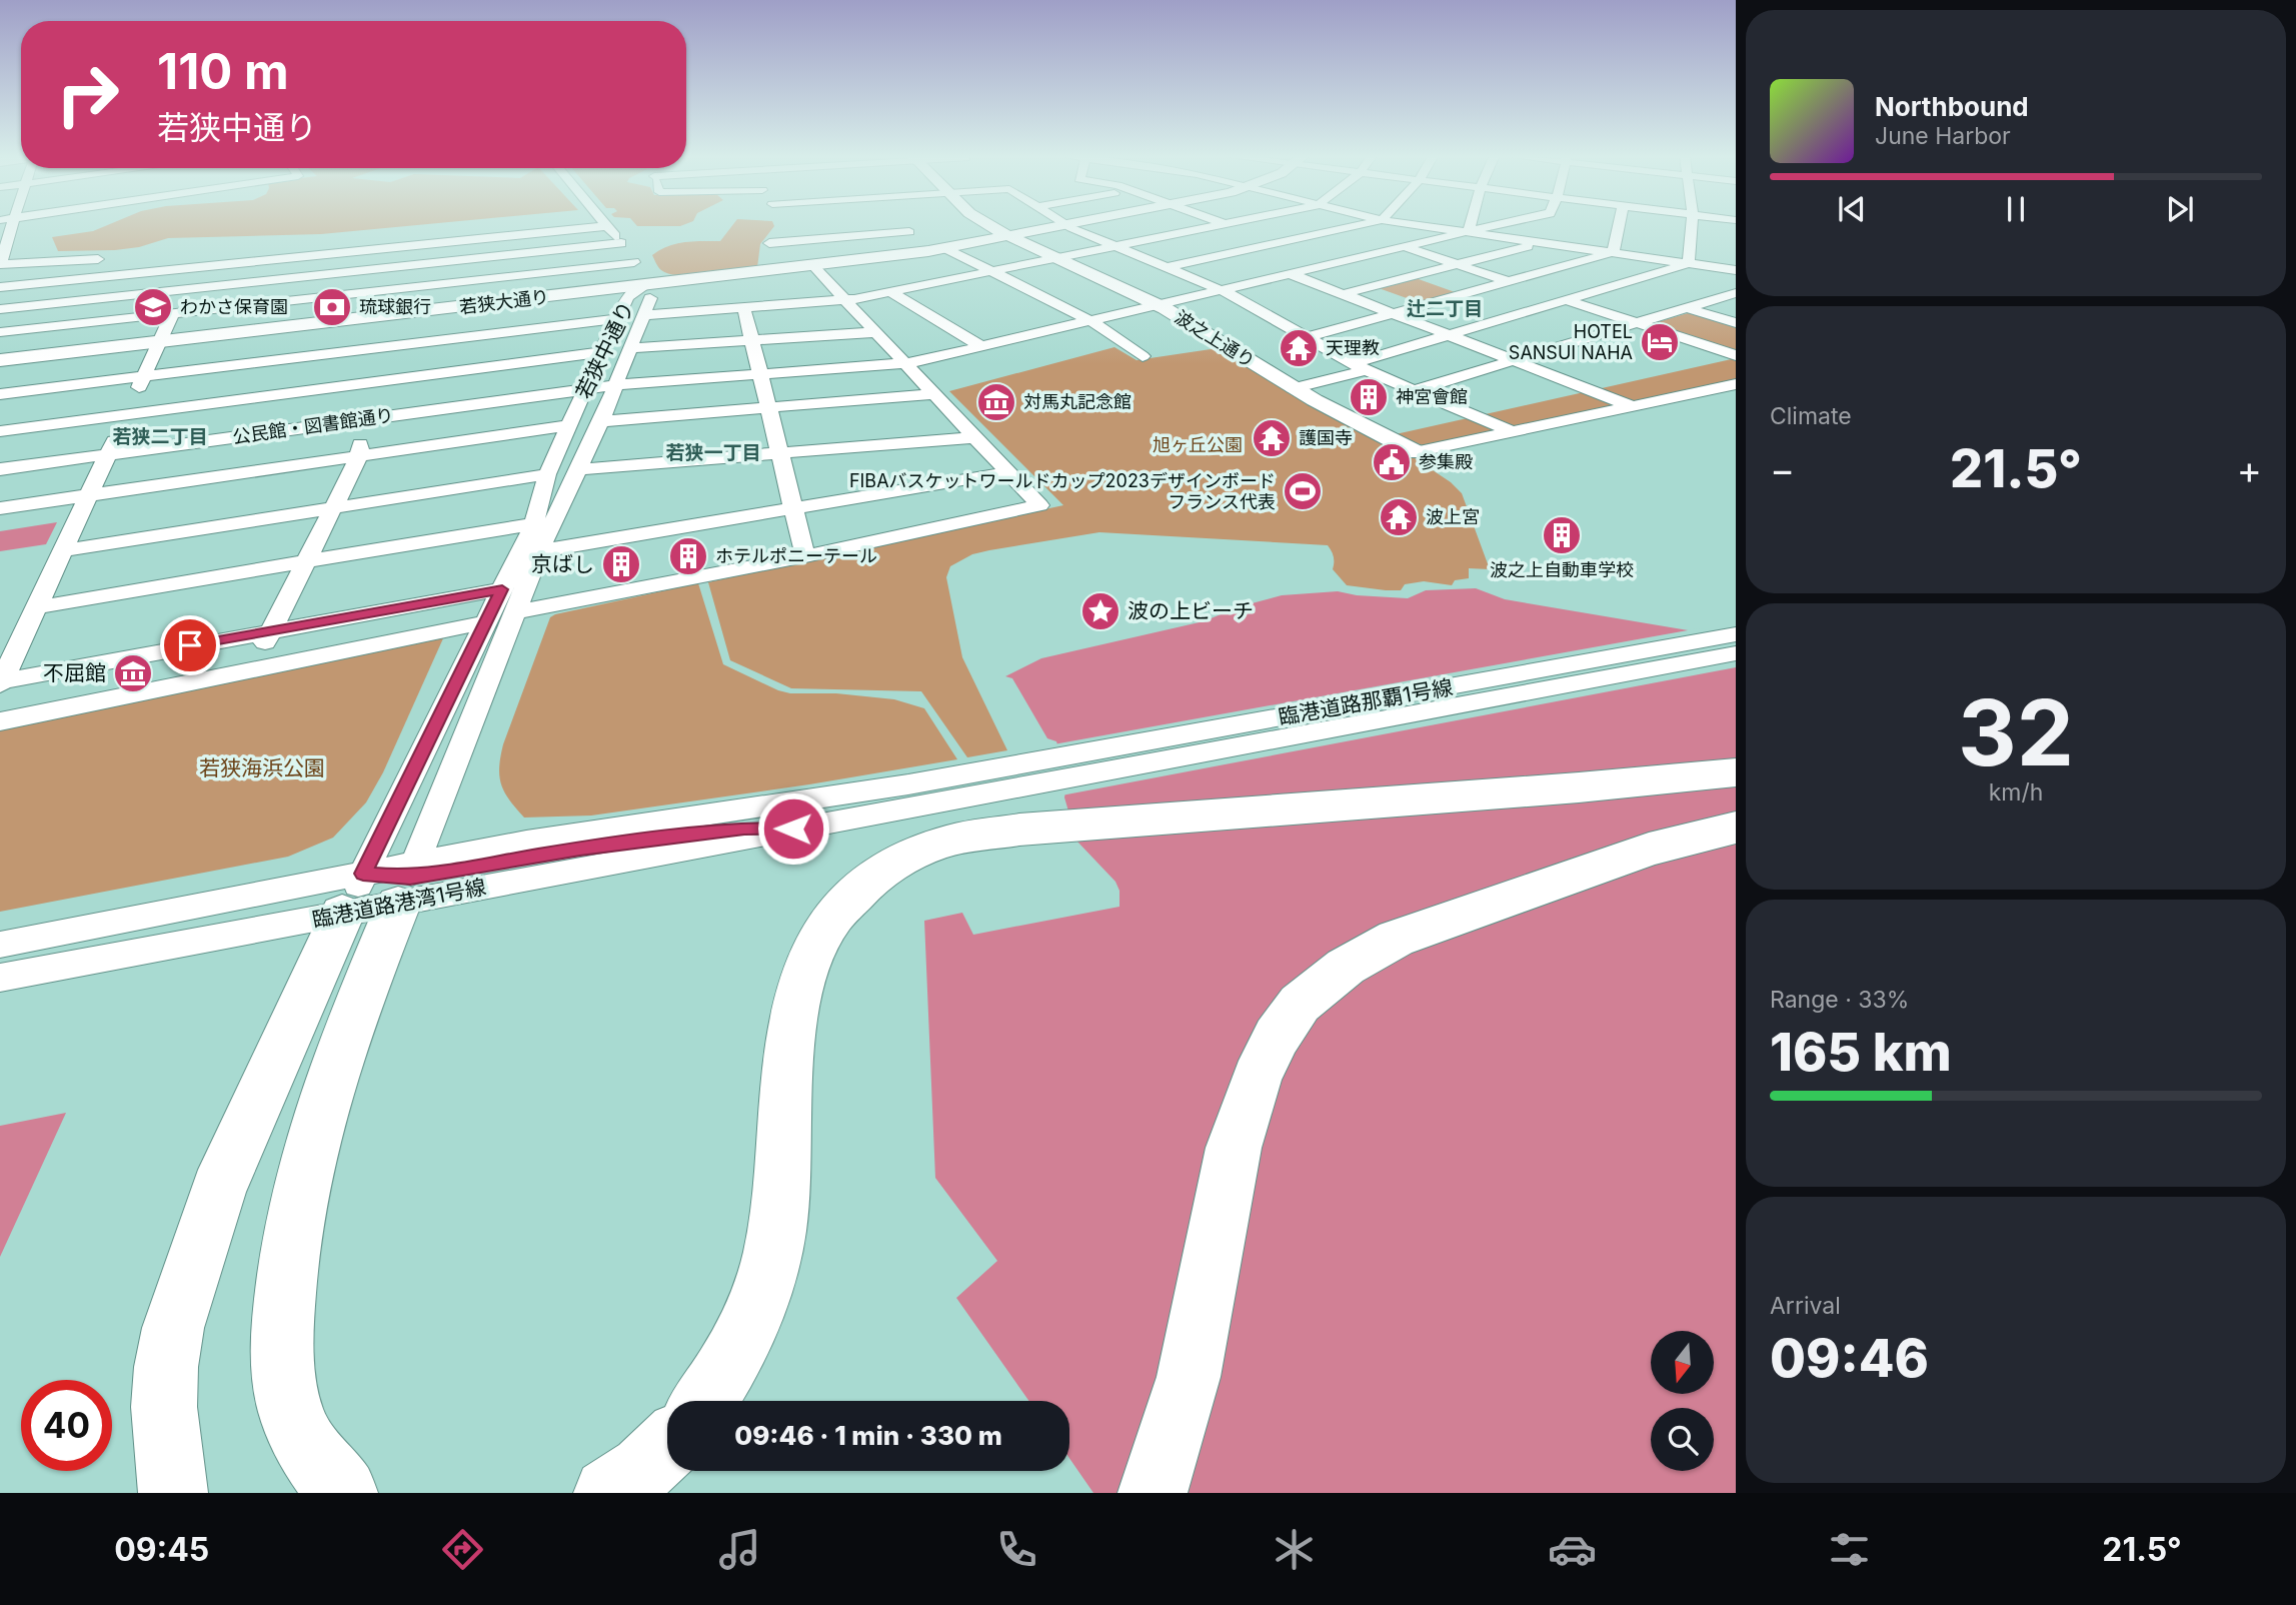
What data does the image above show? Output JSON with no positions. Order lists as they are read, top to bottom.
{
  "streets": {
    "main road": ["若狭大通り", "波之上通り"],
    "street": [
      "若狭中通り",
      "公民館・図書館通り",
      "臨港道路那覇1号線",
      "臨港道路港湾1号線"
    ]
  },
  "crossings": [
    ["若狭大通り", "波之上通り"],
    ["若狭大通り", "若狭中通り"],
    ["若狭中通り", "公民館・図書館通り"],
    ["若狭中通り", "臨港道路港湾1号線"],
    ["臨港道路那覇1号線", "臨港道路港湾1号線"]
  ],
  "districts": ["辻二丁目", "若狭二丁目", "若狭一丁目"],
  "parks": ["旭ヶ丘公園", "若狭海浜公園"],
  "places": {
    "school or university": ["わかさ保育園"],
    "bank": ["琉球銀行"],
    "hotel": ["HOTEL SANSUI NAHA"],
    "temple": ["天理教", "護国寺", "波上宮"],
    "building": [
      "神宮會館",
      "波之上自動車学校",
      "ホテルポニーテール",
      "京ばし"
    ],
    "museum": ["対馬丸記念館", "不屈館"],
    "public building": ["参集殿"],
    "sports": ["FIBAバスケットワールドカップ2023デザインボード フランス代表"],
    "place": ["波の上ビーチ"]
  },
  "north": "bottom",
  "page": {
    "turn": ["110 m", "若狭中通り"],
    "song": ["Northbound", "June Harbor"],
    "tile": [
      "Climate",
      ["32", "km/h"],
      ["Range · 33%", "165 km"],
      ["Arrival", "09:46"]
    ],
    "heat": ["−", "21.5°", "+"],
    "limit": "40",
    "trip": "09:46 · 1 min · 330 m",
    "tabs": ["09:45", "21.5°"]
  }
}
